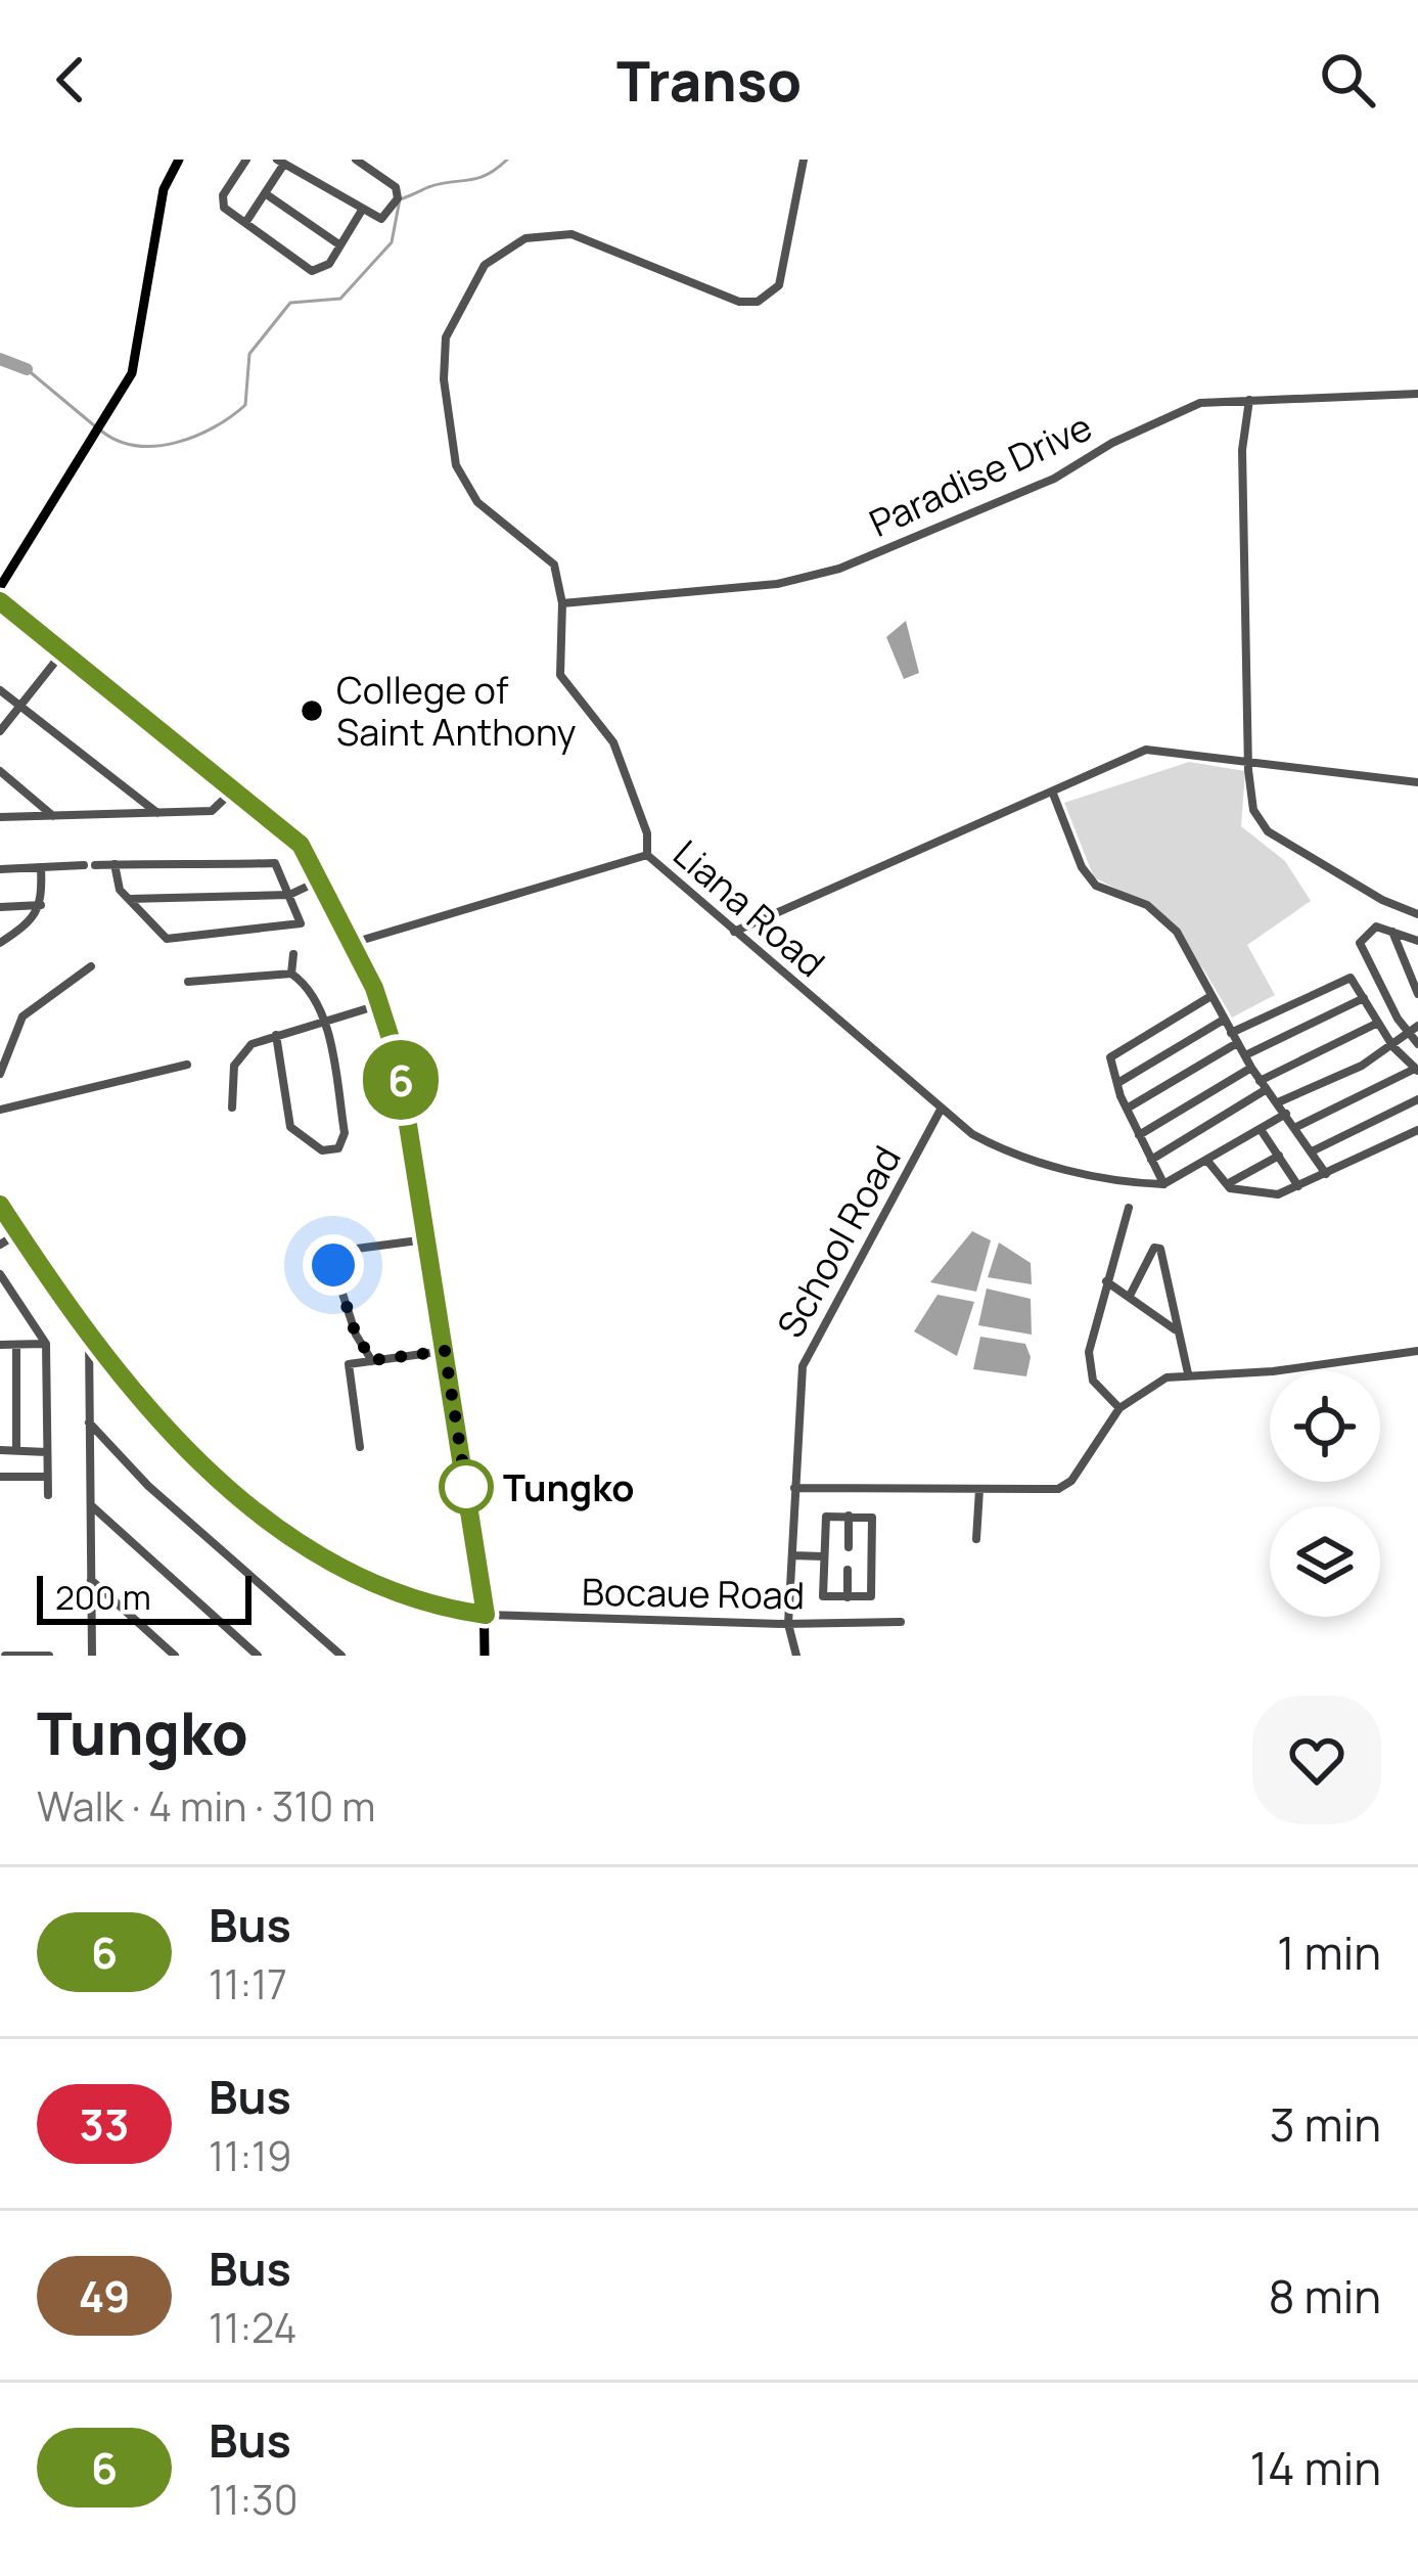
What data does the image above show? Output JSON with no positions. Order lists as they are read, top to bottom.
{
  "streets": {
    "street": [
      "Paradise Drive",
      "Liana Road",
      "School Road",
      "Bocaue Road"
    ]
  },
  "crossings": [
    ["Paradise Drive", "Liana Road"],
    ["Liana Road", "School Road"],
    ["School Road", "Bocaue Road"]
  ],
  "places": ["College of Saint Anthony", "Tungko"],
  "lines": ["bus line 6"],
  "scale_bar": "200 m",
  "page": {
    "header": "Transo",
    "on_map": "6",
    "scale": "200 m",
    "heading": ["Tungko", "Walk · 4 min · 310 m"],
    "list": [
      {
        "mark": "6",
        "name": "Bus",
        "note": "11:17",
        "value": "1 min"
      },
      {
        "mark": "33",
        "name": "Bus",
        "note": "11:19",
        "value": "3 min"
      },
      {
        "mark": "49",
        "name": "Bus",
        "note": "11:24",
        "value": "8 min"
      },
      {
        "mark": "6",
        "name": "Bus",
        "note": "11:30",
        "value": "14 min"
      }
    ]
  }
}
